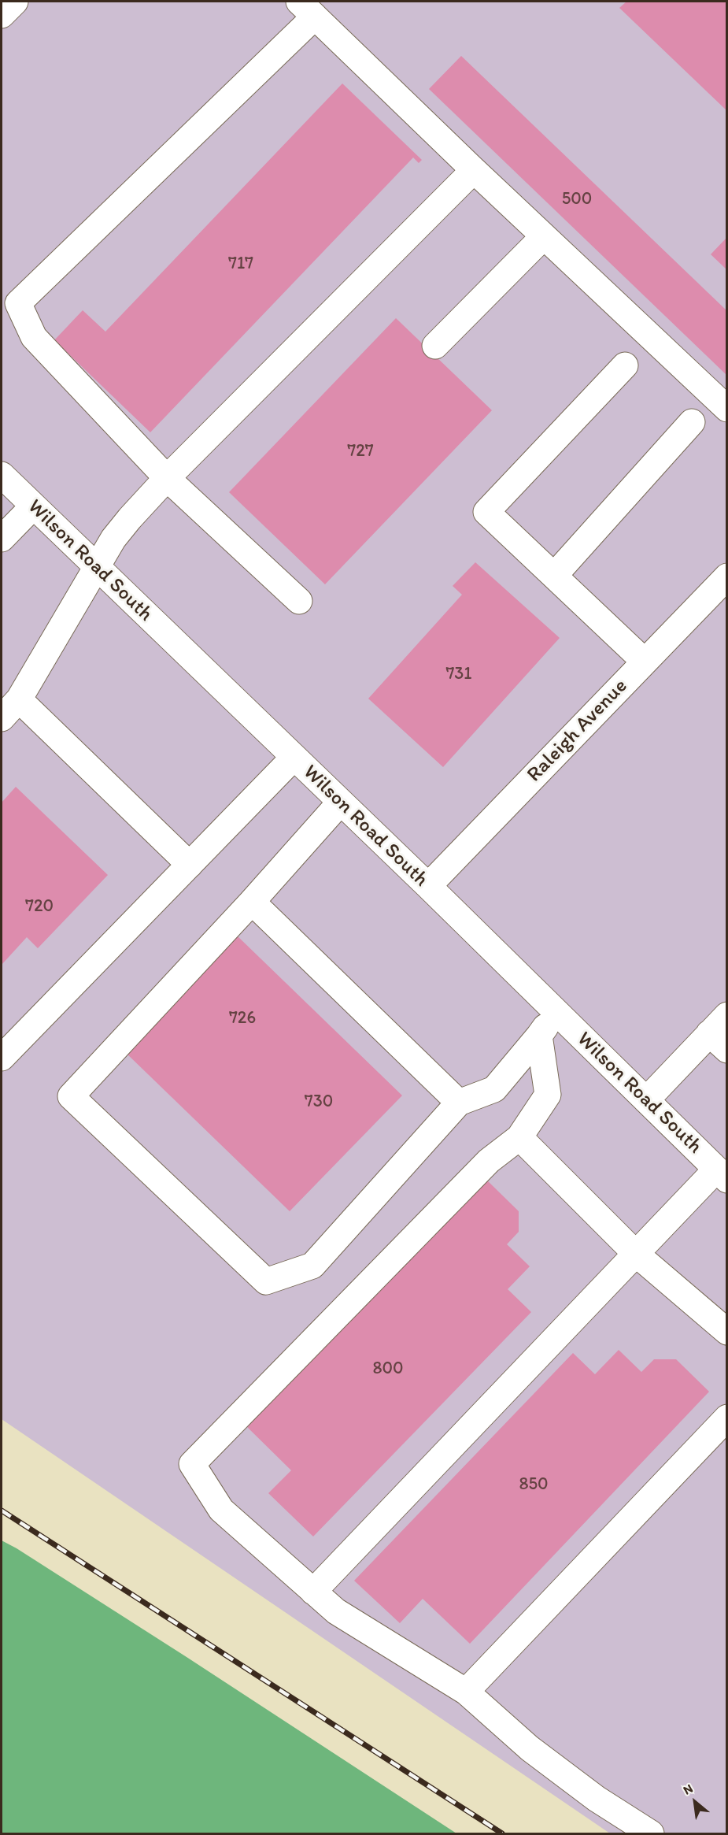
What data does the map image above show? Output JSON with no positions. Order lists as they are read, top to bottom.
{
  "streets": {
    "street": ["Wilson Road South", "Raleigh Avenue"]
  },
  "crossings": [
    ["Wilson Road South", "Raleigh Avenue"]
  ],
  "house_numbers": [
    "500",
    "717",
    "727",
    "731",
    "720",
    "726",
    "730",
    "800",
    "850"
  ],
  "north": "top left"
}
